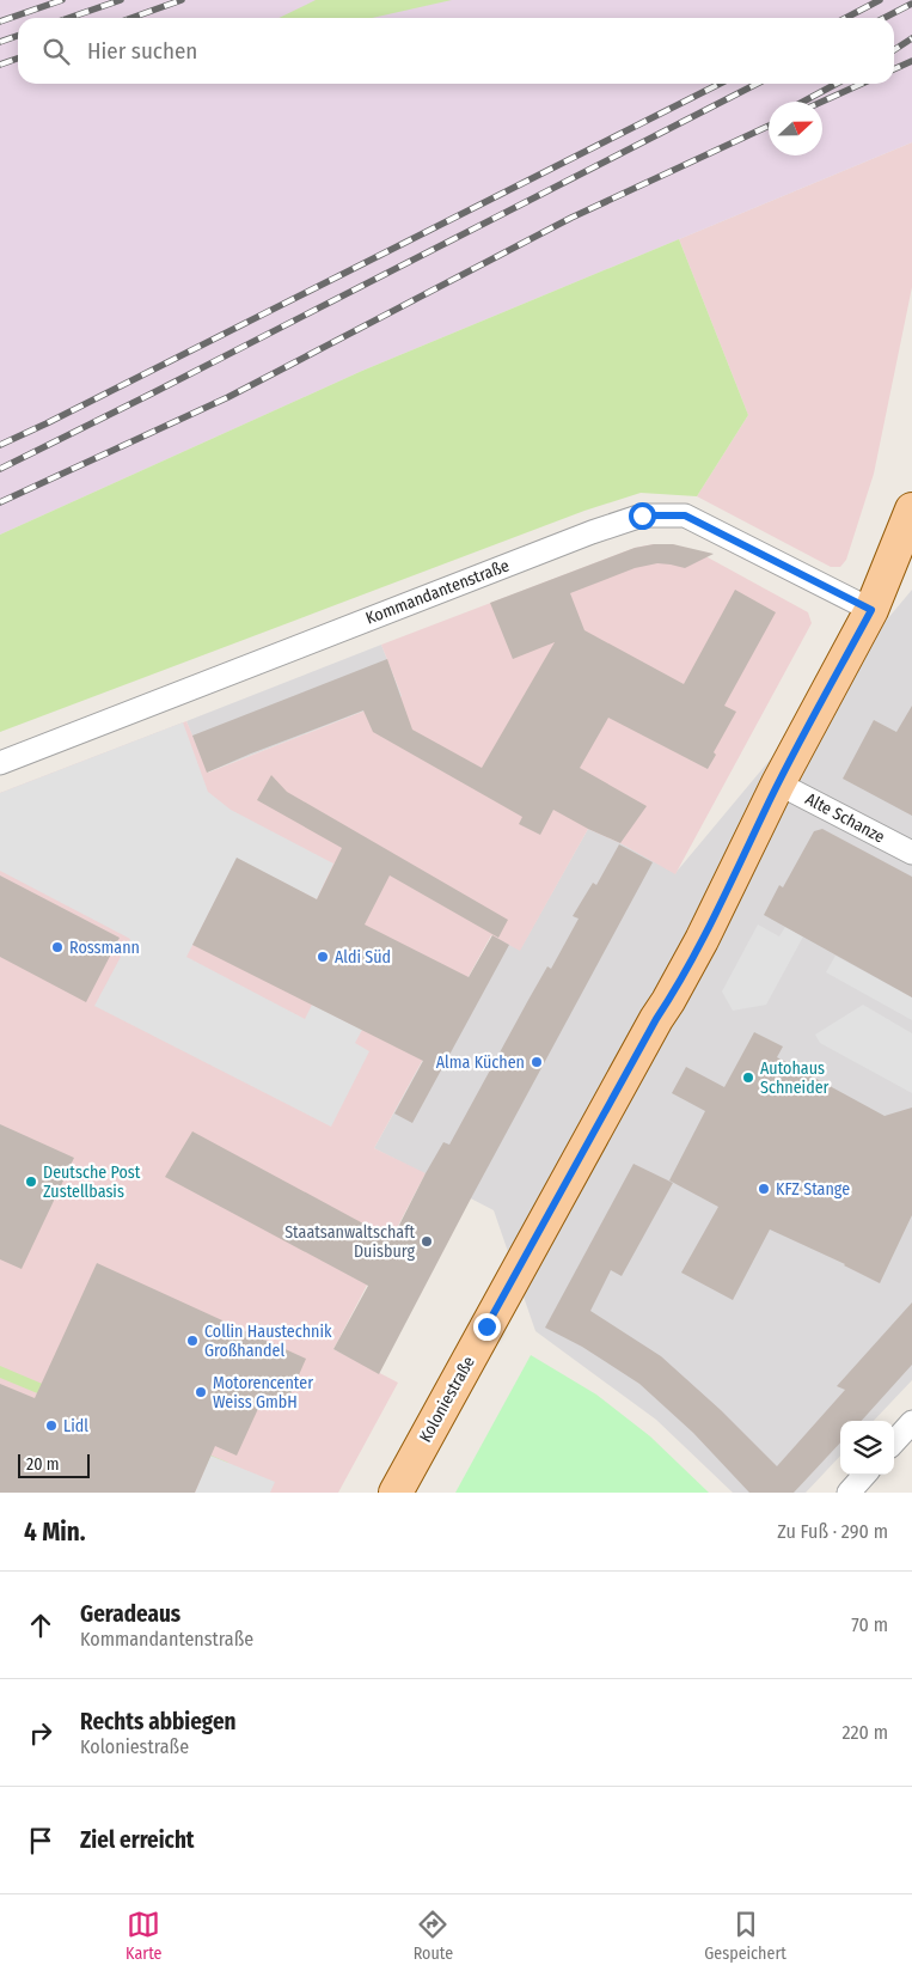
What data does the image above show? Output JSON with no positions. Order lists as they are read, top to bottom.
{
  "streets": {
    "main road": ["Koloniestraße"],
    "street": ["Kommandantenstraße", "Alte Schanze"]
  },
  "crossings": [
    ["Kommandantenstraße", "Koloniestraße"],
    ["Alte Schanze", "Koloniestraße"]
  ],
  "places": [
    "Rossmann",
    "Aldi Süd",
    "Alma Küchen",
    "Autohaus Schneider",
    "Deutsche Post Zustellbasis",
    "KFZ Stange",
    "Staatsanwaltschaft Duisburg",
    "Collin Haustechnik Großhandel",
    "Motorencenter Weiss GmbH",
    "Lidl"
  ],
  "scale_bar": "20 m",
  "north": "right",
  "page": {
    "search": "Hier suchen",
    "scale": "20 m",
    "heading": ["4 Min.", "Zu Fuß · 290 m"],
    "list": [
      ["Geradeaus", "Kommandantenstraße", "70 m"],
      ["Rechts abbiegen", "Koloniestraße", "220 m"],
      "Ziel erreicht"
    ],
    "nav": ["Karte", "Route", "Gespeichert"]
  }
}
